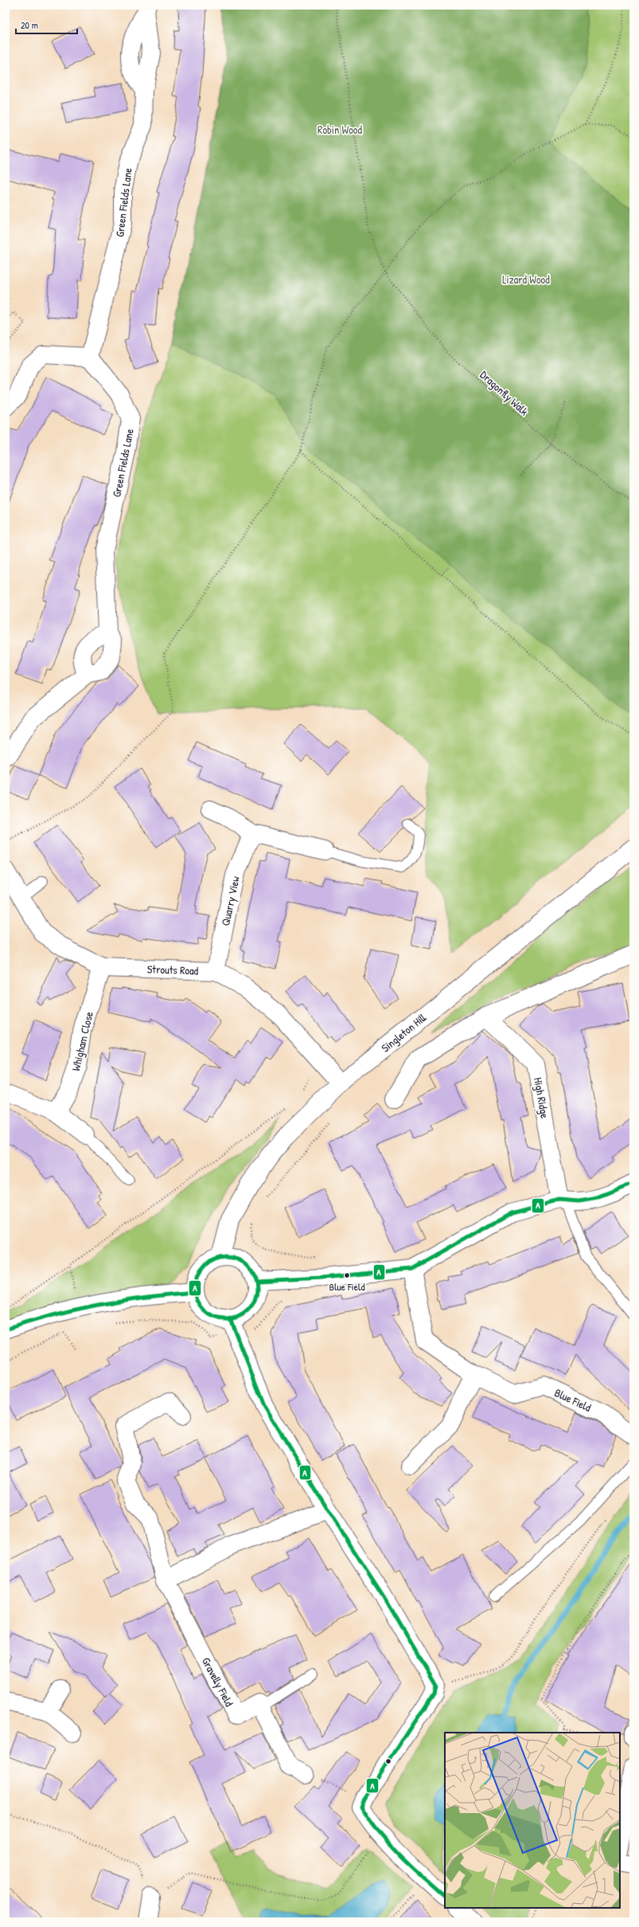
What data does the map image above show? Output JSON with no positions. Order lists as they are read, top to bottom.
{
  "streets": {
    "street": [
      "Green Fields Lane",
      "Quarry View",
      "Strouts Road",
      "Singleton Hill",
      "Whigham Close",
      "High Ridge",
      "Blue Field",
      "Gravelly Field"
    ],
    "path": ["Dragonfly Walk"]
  },
  "crossings": [
    ["Quarry View", "Strouts Road"],
    ["Strouts Road", "Singleton Hill"],
    ["Strouts Road", "Whigham Close"]
  ],
  "parks": ["Robin Wood", "Lizard Wood"],
  "places": ["Blue Field"],
  "lines": ["transit line A"],
  "scale_bar": "20 m"
}
